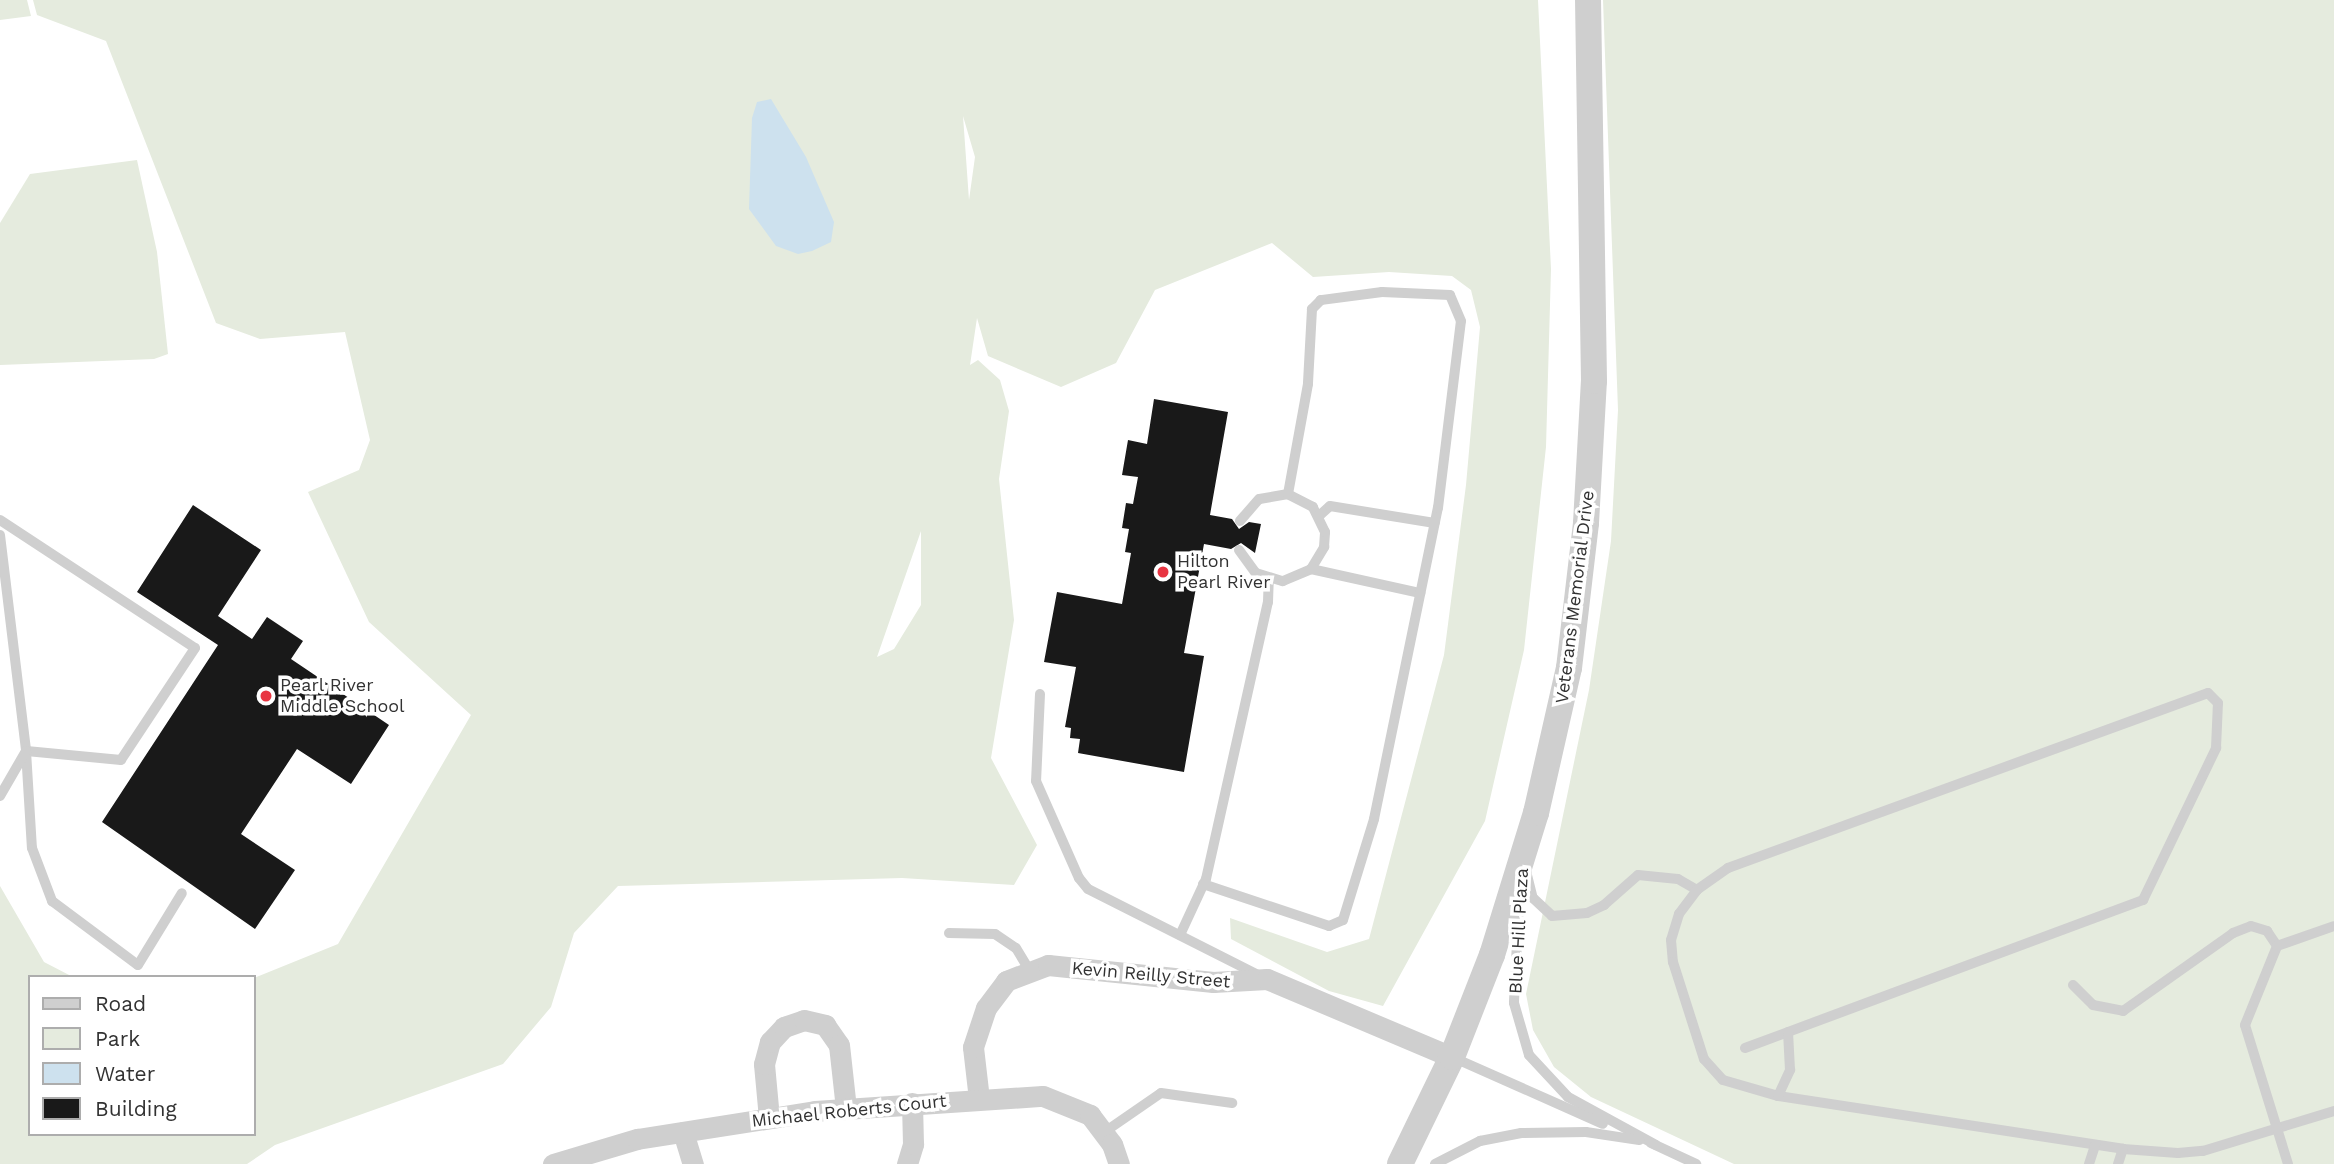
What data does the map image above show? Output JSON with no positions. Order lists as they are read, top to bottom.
{
  "streets": {
    "street": ["Veterans Memorial Drive", "Kevin Reilly Street", "Michael Roberts Court"],
    "lane": ["Blue Hill Plaza"]
  },
  "crossings": [
    ["Veterans Memorial Drive", "Blue Hill Plaza"],
    ["Veterans Memorial Drive", "Kevin Reilly Street"],
    ["Blue Hill Plaza", "Kevin Reilly Street"],
    ["Kevin Reilly Street", "Michael Roberts Court"]
  ],
  "places": ["Hilton Pearl River", "Pearl River Middle School"],
  "legend": [
    "Road",
    "Park",
    "Water",
    "Building"
  ]
}
